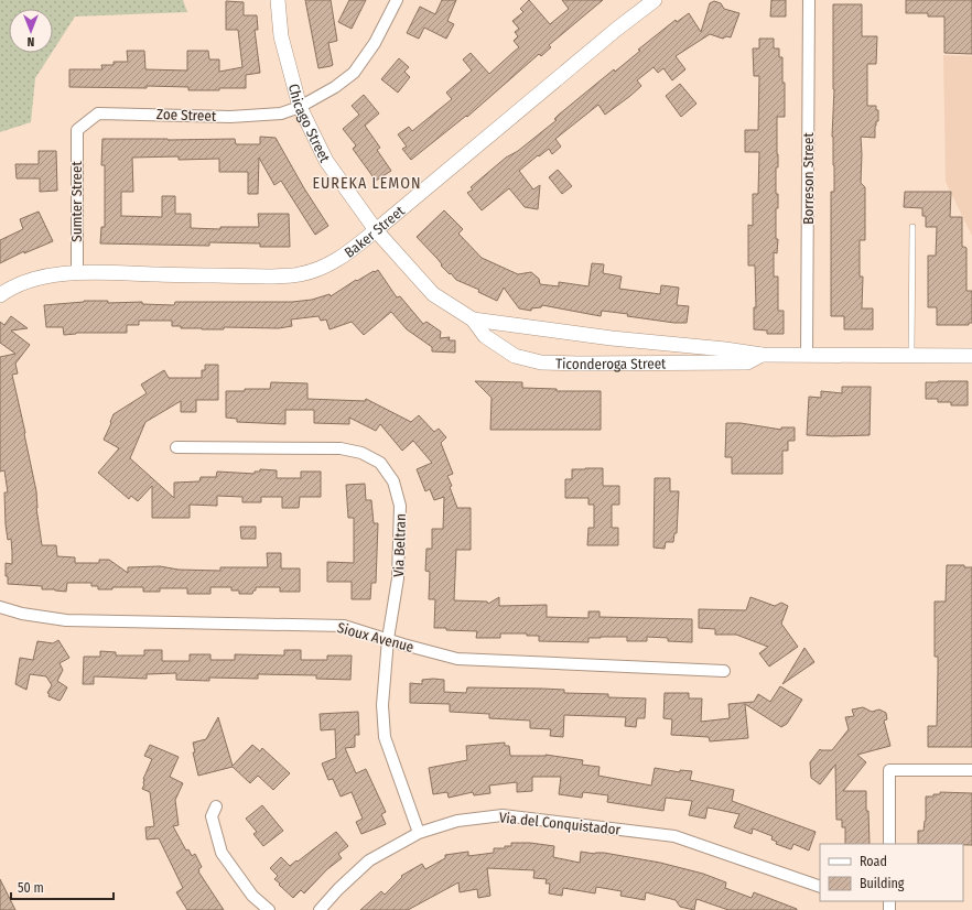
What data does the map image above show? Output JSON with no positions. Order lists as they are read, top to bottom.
{
  "streets": {
    "street": [
      "Zoe Street",
      "Chicago Street",
      "Borreson Street",
      "Sumter Street",
      "Baker Street",
      "Ticonderoga Street",
      "Via Beltran",
      "Sioux Avenue",
      "Via del Conquistador"
    ]
  },
  "crossings": [
    ["Zoe Street", "Chicago Street"],
    ["Zoe Street", "Sumter Street"],
    ["Chicago Street", "Baker Street"],
    ["Chicago Street", "Ticonderoga Street"],
    ["Borreson Street", "Ticonderoga Street"],
    ["Sumter Street", "Baker Street"],
    ["Baker Street", "Ticonderoga Street"],
    ["Via Beltran", "Sioux Avenue"],
    ["Via Beltran", "Via del Conquistador"]
  ],
  "districts": ["EUREKA LEMON"],
  "legend": ["Road", "Building"],
  "scale_bar": "50 m",
  "north": "bottom"
}
